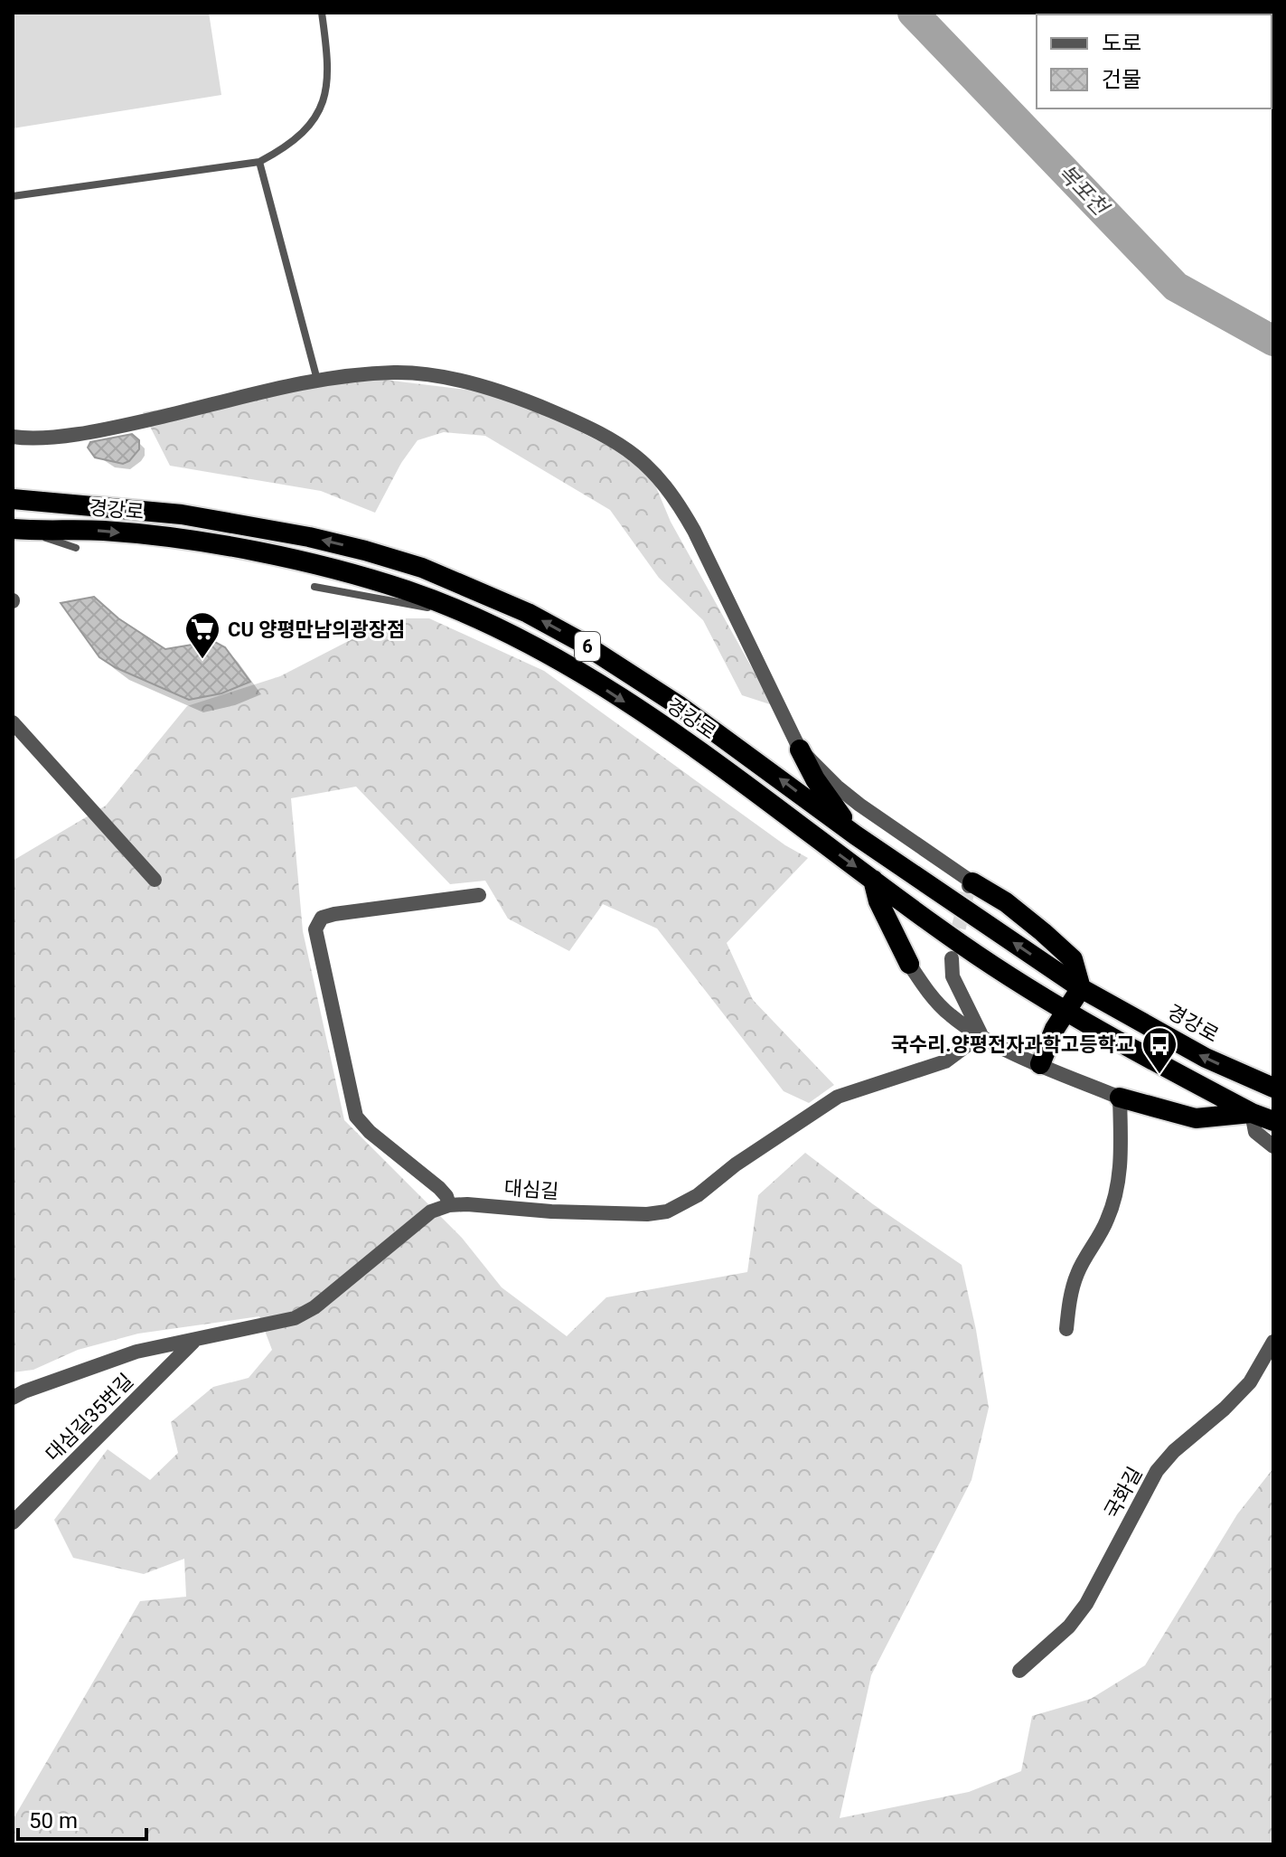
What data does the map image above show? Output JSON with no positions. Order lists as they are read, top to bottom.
{
  "streets": {
    "highway": ["경강로", "6"],
    "street": ["대심길", "대심길35번길", "국화길"]
  },
  "water": ["복포천"],
  "places": {
    "supermarket": ["CU 양평만남의광장점"],
    "bus stop": ["국수리.양평전자과학고등학교"]
  },
  "legend": ["도로", "건물"],
  "scale_bar": "50 m"
}
